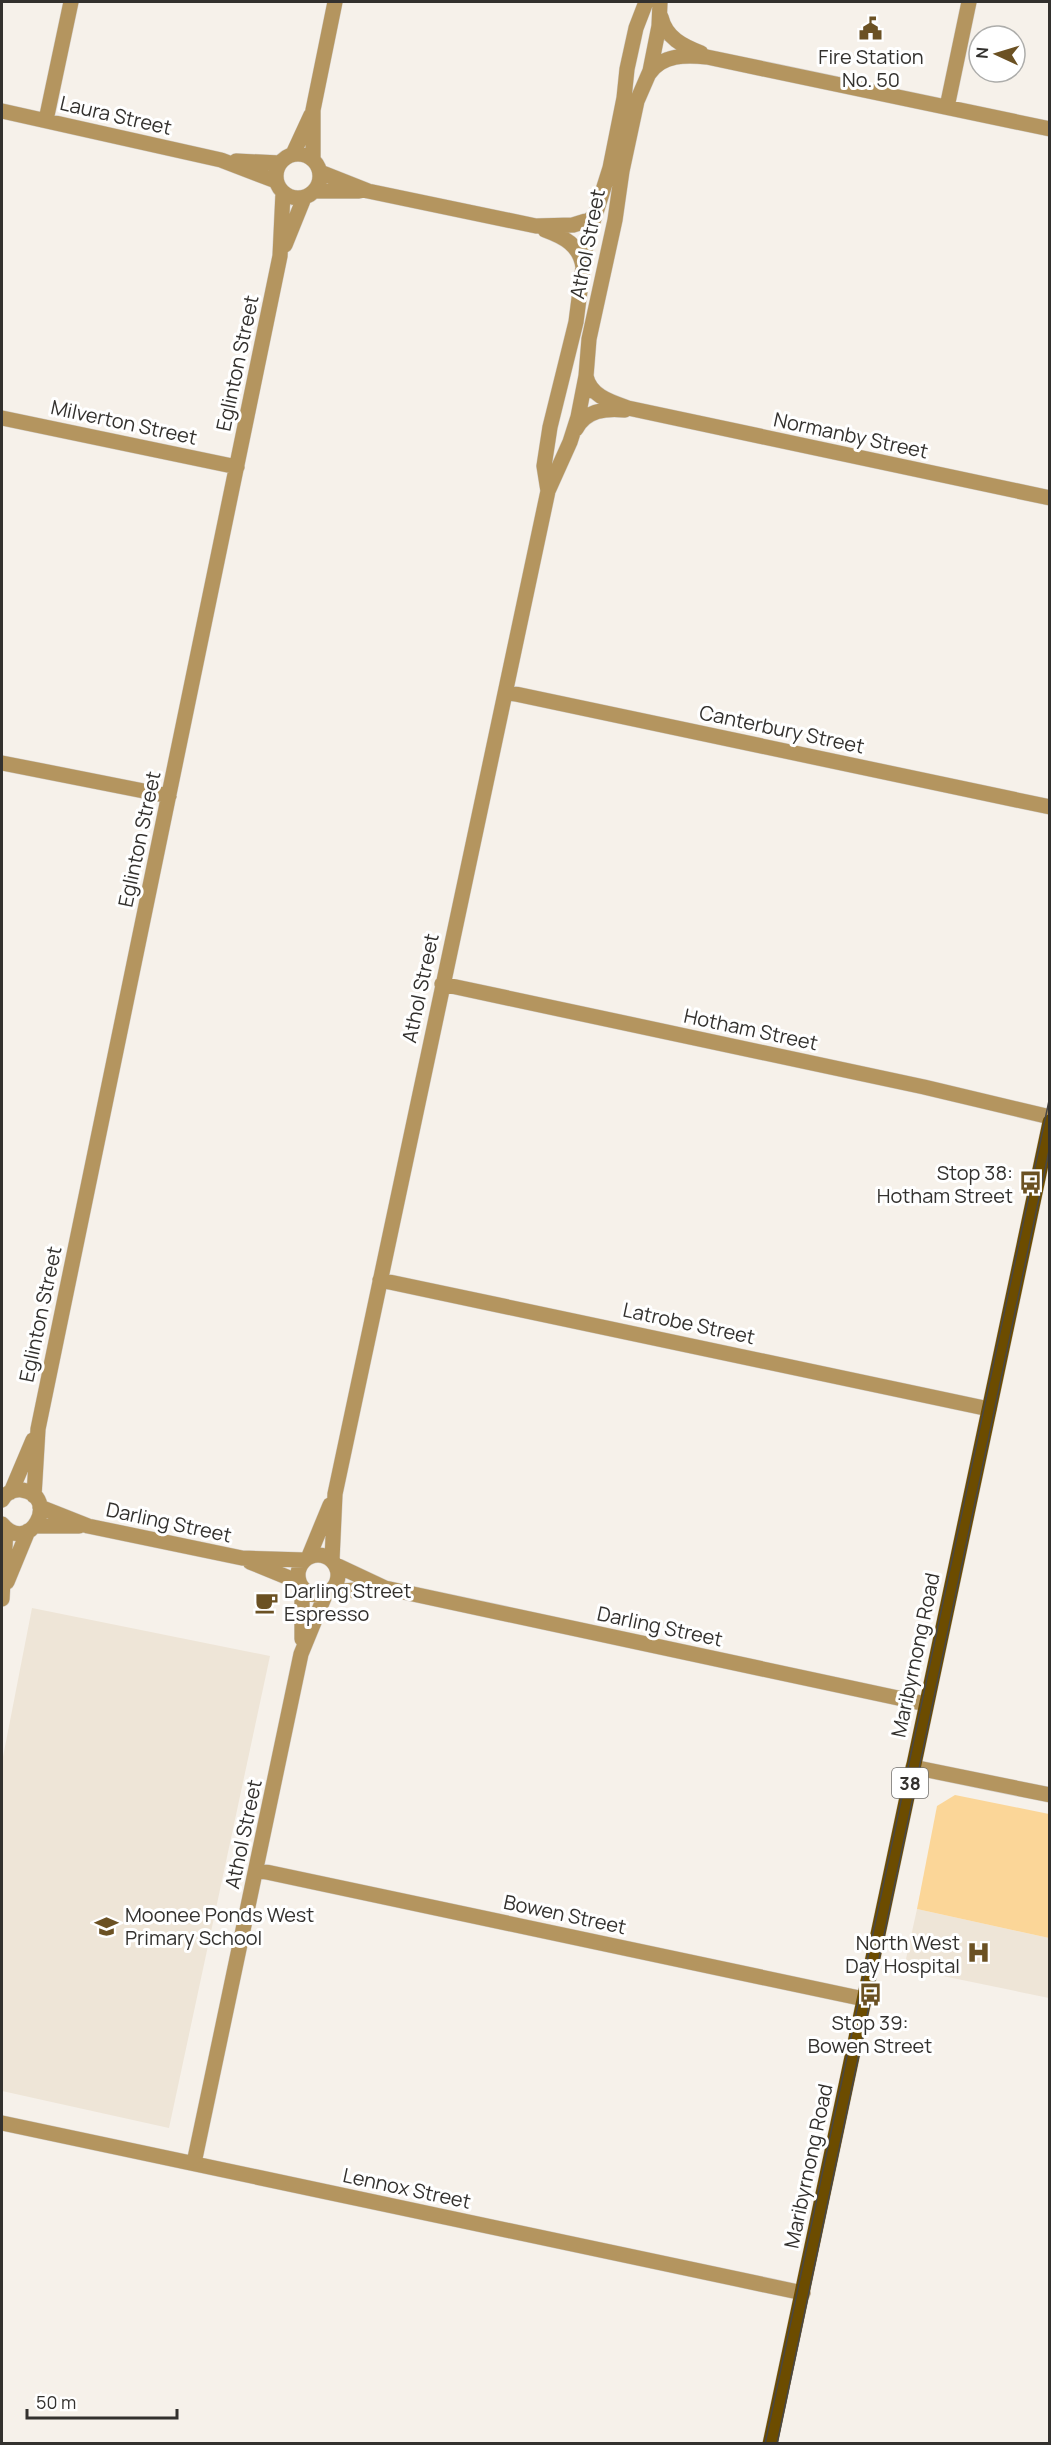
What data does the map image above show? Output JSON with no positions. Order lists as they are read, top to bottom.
{
  "streets": {
    "main road": ["Maribyrnong Road", "38"],
    "street": [
      "Laura Street",
      "Athol Street",
      "Eglinton Street",
      "Milverton Street",
      "Normanby Street",
      "Canterbury Street",
      "Hotham Street",
      "Latrobe Street",
      "Darling Street",
      "Bowen Street",
      "Lennox Street"
    ]
  },
  "crossings": [
    ["Laura Street", "Eglinton Street"],
    ["Athol Street", "Normanby Street"],
    ["Athol Street", "Canterbury Street"],
    ["Athol Street", "Hotham Street"],
    ["Athol Street", "Latrobe Street"],
    ["Athol Street", "Darling Street"],
    ["Athol Street", "Bowen Street"],
    ["Athol Street", "Lennox Street"],
    ["Eglinton Street", "Milverton Street"],
    ["Eglinton Street", "Darling Street"],
    ["Latrobe Street", "Maribyrnong Road"],
    ["Darling Street", "Maribyrnong Road"],
    ["Maribyrnong Road", "Bowen Street"],
    ["Maribyrnong Road", "Lennox Street"]
  ],
  "places": {
    "public building": ["Fire Station No. 50"],
    "bus stop": ["Stop 38: Hotham Street", "Stop 39: Bowen Street"],
    "cafe": ["Darling Street Espresso"],
    "school or university": ["Moonee Ponds West Primary School"],
    "hospital": ["North West Day Hospital"]
  },
  "scale_bar": "50 m",
  "north": "left"
}
